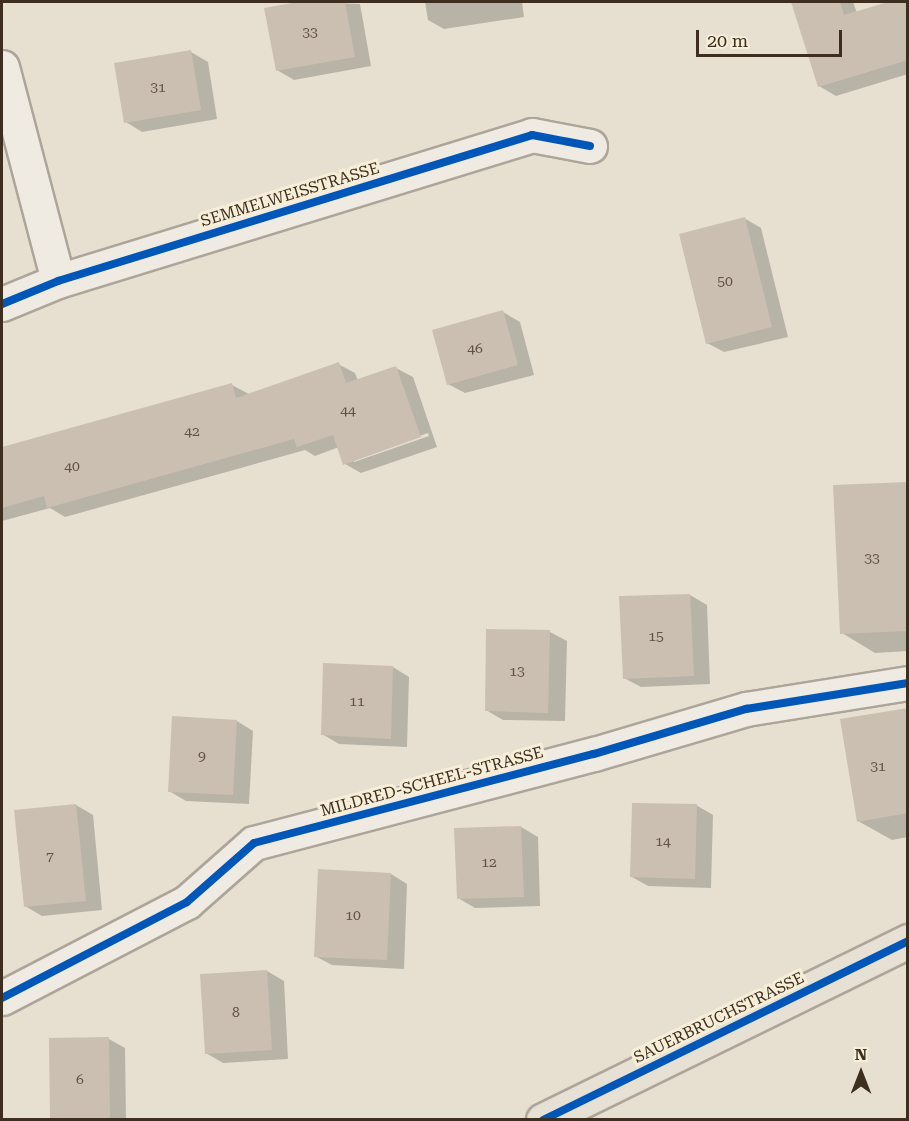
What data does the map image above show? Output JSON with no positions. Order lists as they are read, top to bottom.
{
  "streets": {
    "main road": ["SAUERBRUCHSTRASSE"],
    "street": ["SEMMELWEISSTRASSE", "MILDRED-SCHEEL-STRASSE"]
  },
  "house_numbers": [
    "33",
    "31",
    "50",
    "46",
    "44",
    "42",
    "40",
    "33",
    "15",
    "13",
    "11",
    "9",
    "31",
    "14",
    "7",
    "12",
    "10",
    "8",
    "6"
  ],
  "scale_bar": "20 m",
  "north": "top"
}
